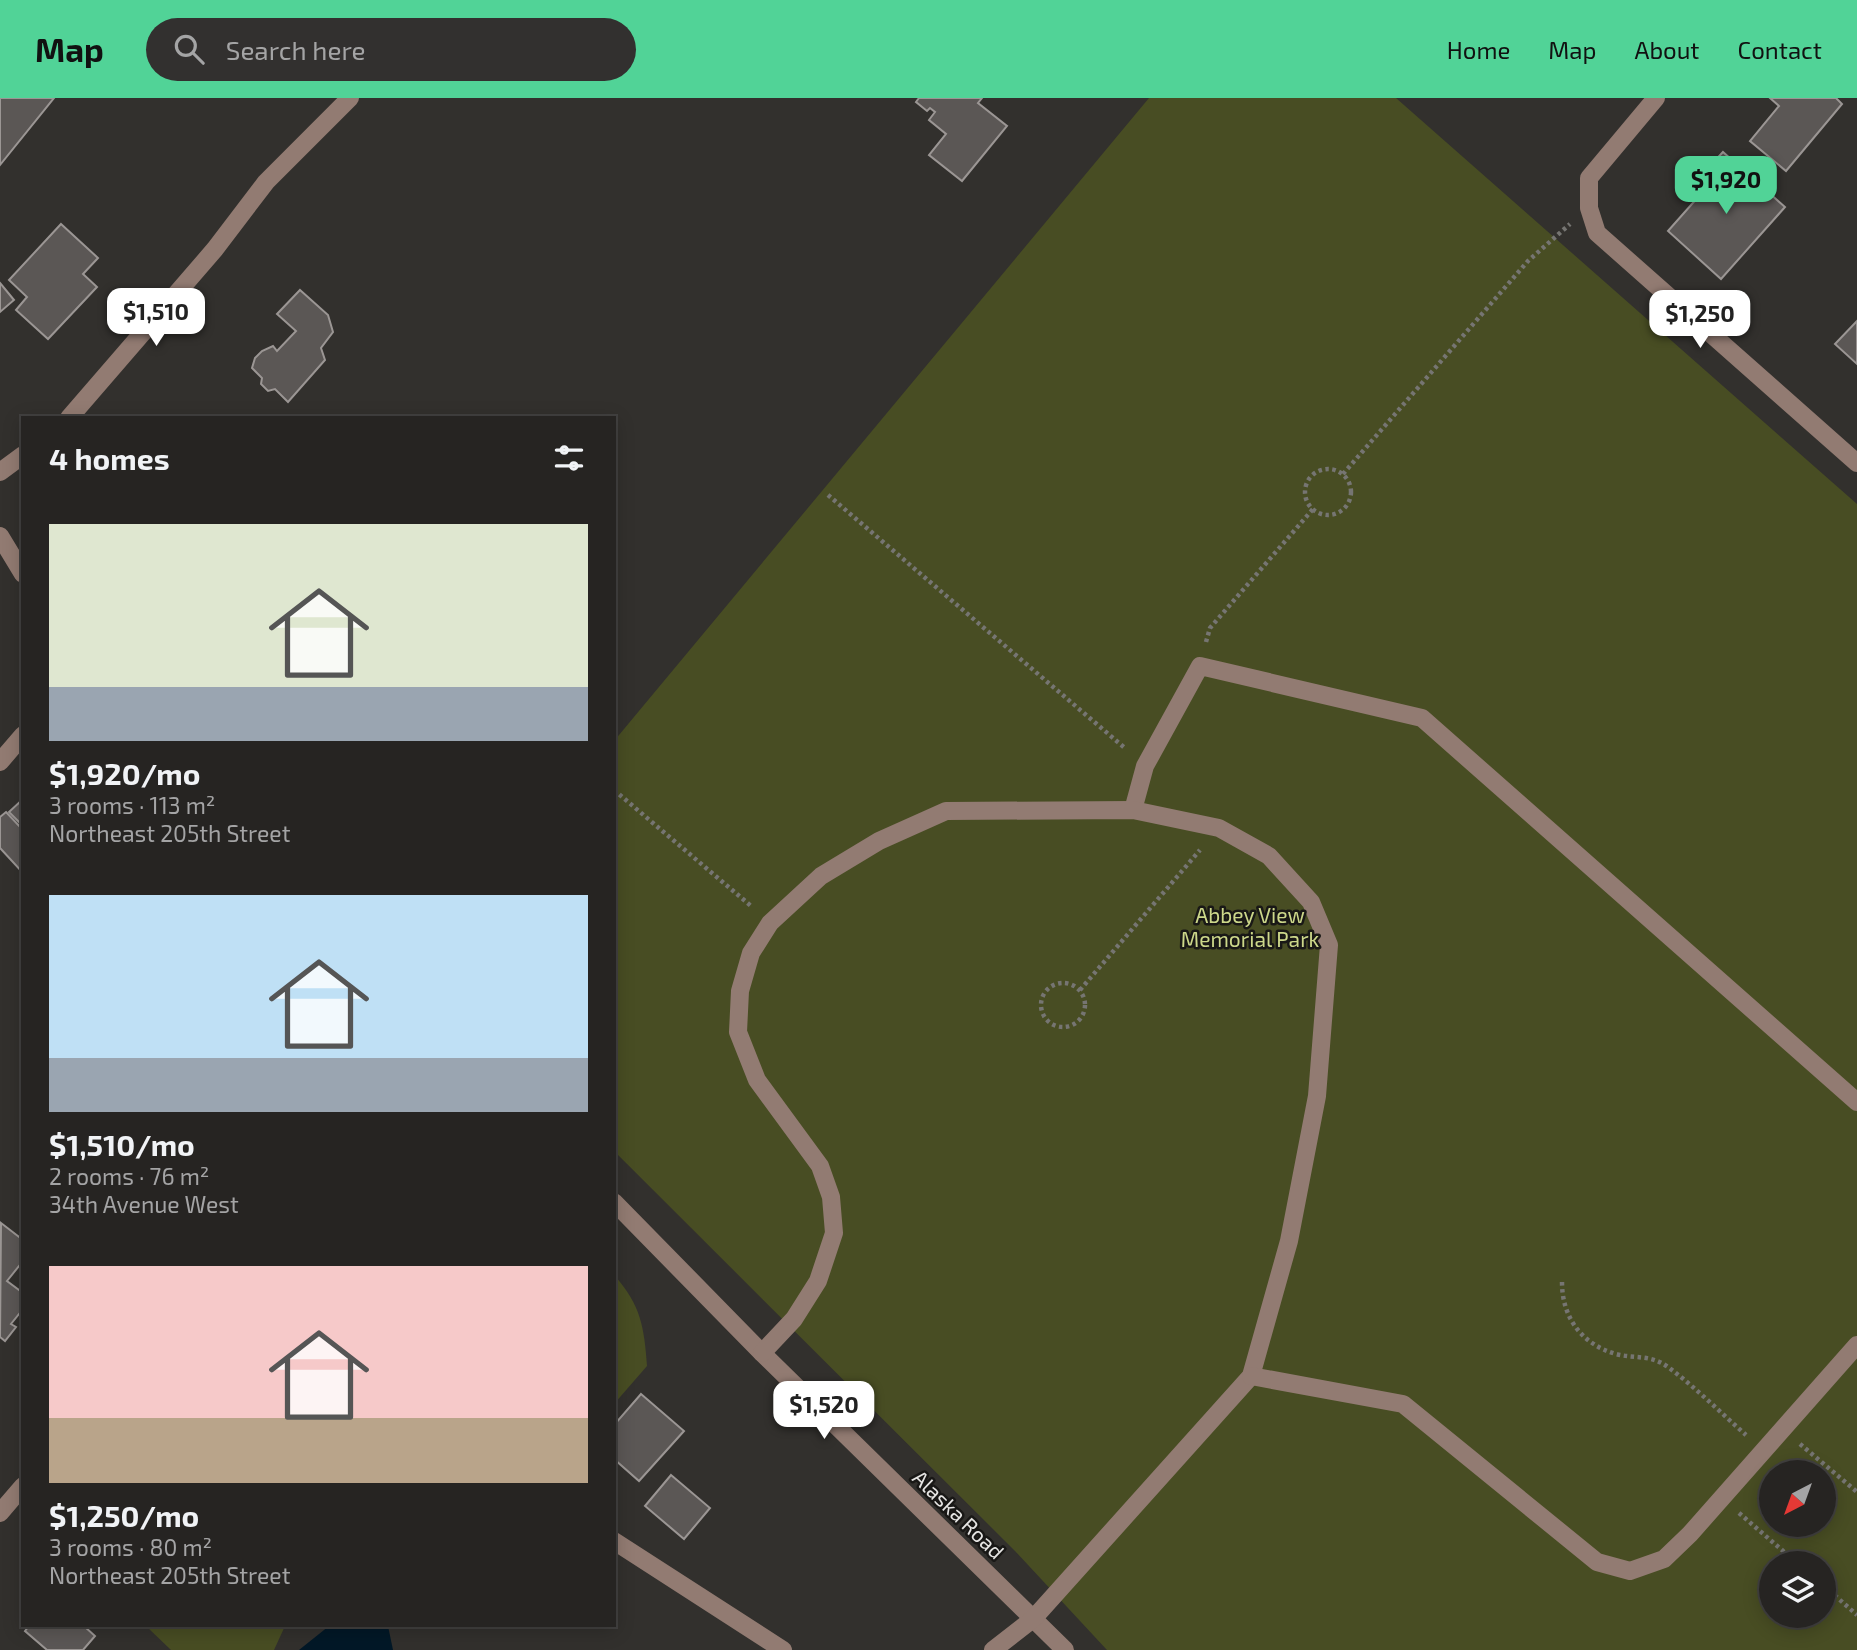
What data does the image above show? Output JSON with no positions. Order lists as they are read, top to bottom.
{
  "streets": {
    "street": ["Alaska Road"]
  },
  "parks": ["Abbey View Memorial Park"],
  "north": "bottom left",
  "page": {
    "header": "Map",
    "search": "Search here",
    "nav": [
      "Home",
      "Map",
      "About",
      "Contact"
    ],
    "price": [
      "$1,920",
      "$1,510",
      "$1,250",
      "$1,520"
    ],
    "heading": "4 homes",
    "list": [
      {
        "name": "$1,920/mo",
        "note": "3 rooms · 113 m² · Northeast 205th Street"
      },
      {
        "name": "$1,510/mo",
        "note": "2 rooms · 76 m² · 34th Avenue West"
      },
      {
        "name": "$1,250/mo",
        "note": "3 rooms · 80 m² · Northeast 205th Street"
      }
    ]
  }
}
